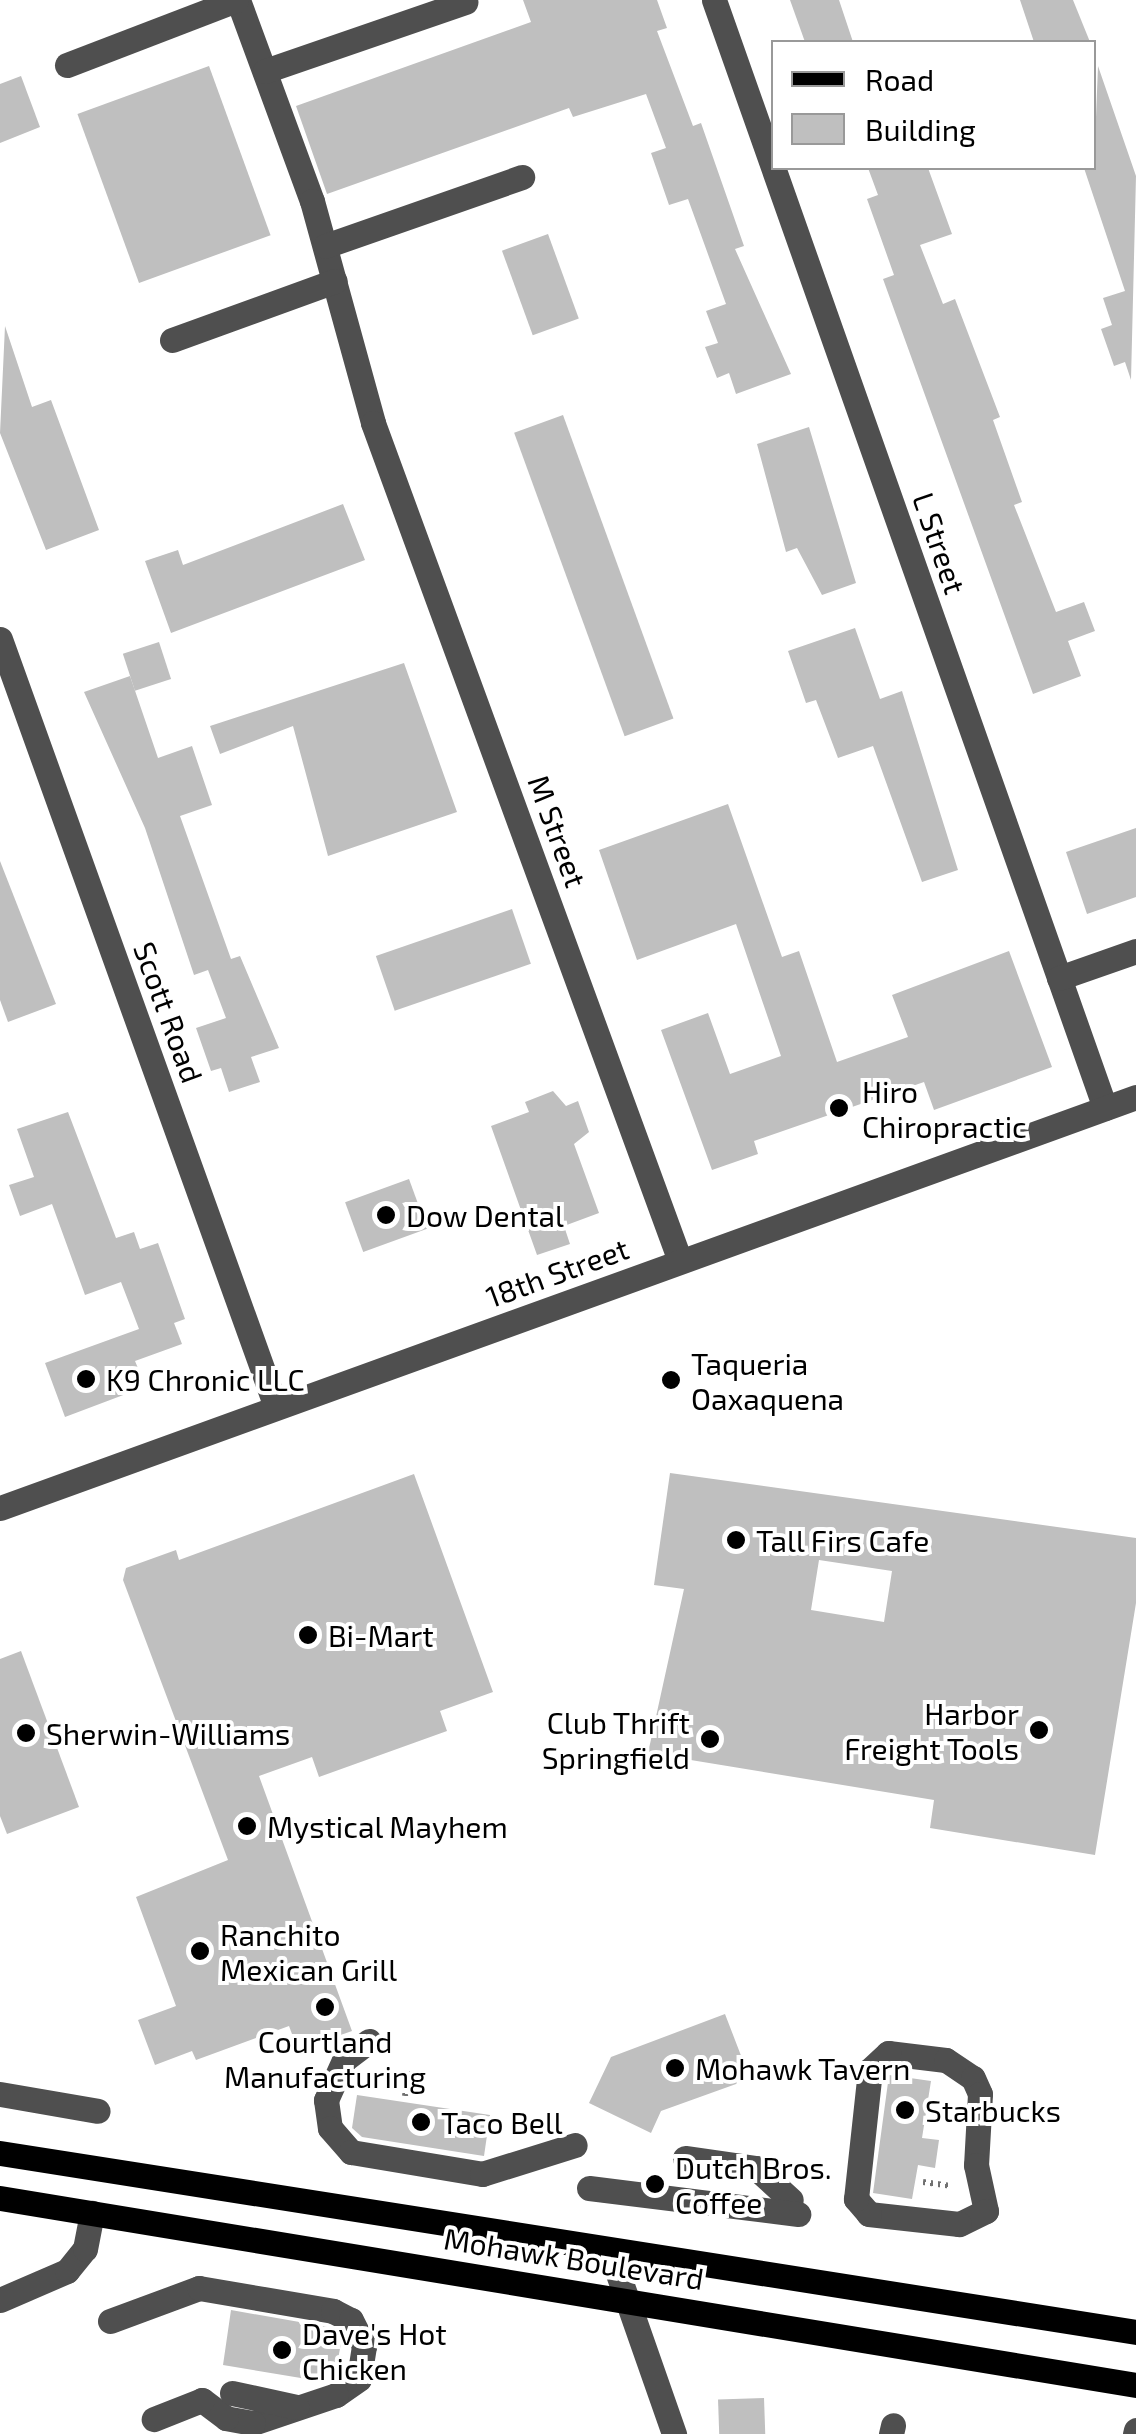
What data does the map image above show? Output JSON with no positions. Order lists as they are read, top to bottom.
{
  "streets": {
    "main road": ["Mohawk Boulevard"],
    "street": [
      "L Street",
      "M Street",
      "Scott Road",
      "18th Street"
    ]
  },
  "crossings": [
    ["L Street", "18th Street"],
    ["M Street", "18th Street"],
    ["Scott Road", "18th Street"]
  ],
  "places": [
    "Hiro Chiropractic",
    "Dow Dental",
    "K9 Chronic LLC",
    "Taqueria Oaxaquena",
    "Tall Firs Cafe",
    "Bi-Mart",
    "Harbor Freight Tools",
    "Sherwin-Williams",
    "Club Thrift Springfield",
    "Mystical Mayhem",
    "Ranchito Mexican Grill",
    "Courtland Manufacturing",
    "Mohawk Tavern",
    "Starbucks",
    "Taco Bell",
    "Dutch Bros. Coffee",
    "Dave's Hot Chicken"
  ],
  "legend": ["Road", "Building"]
}
